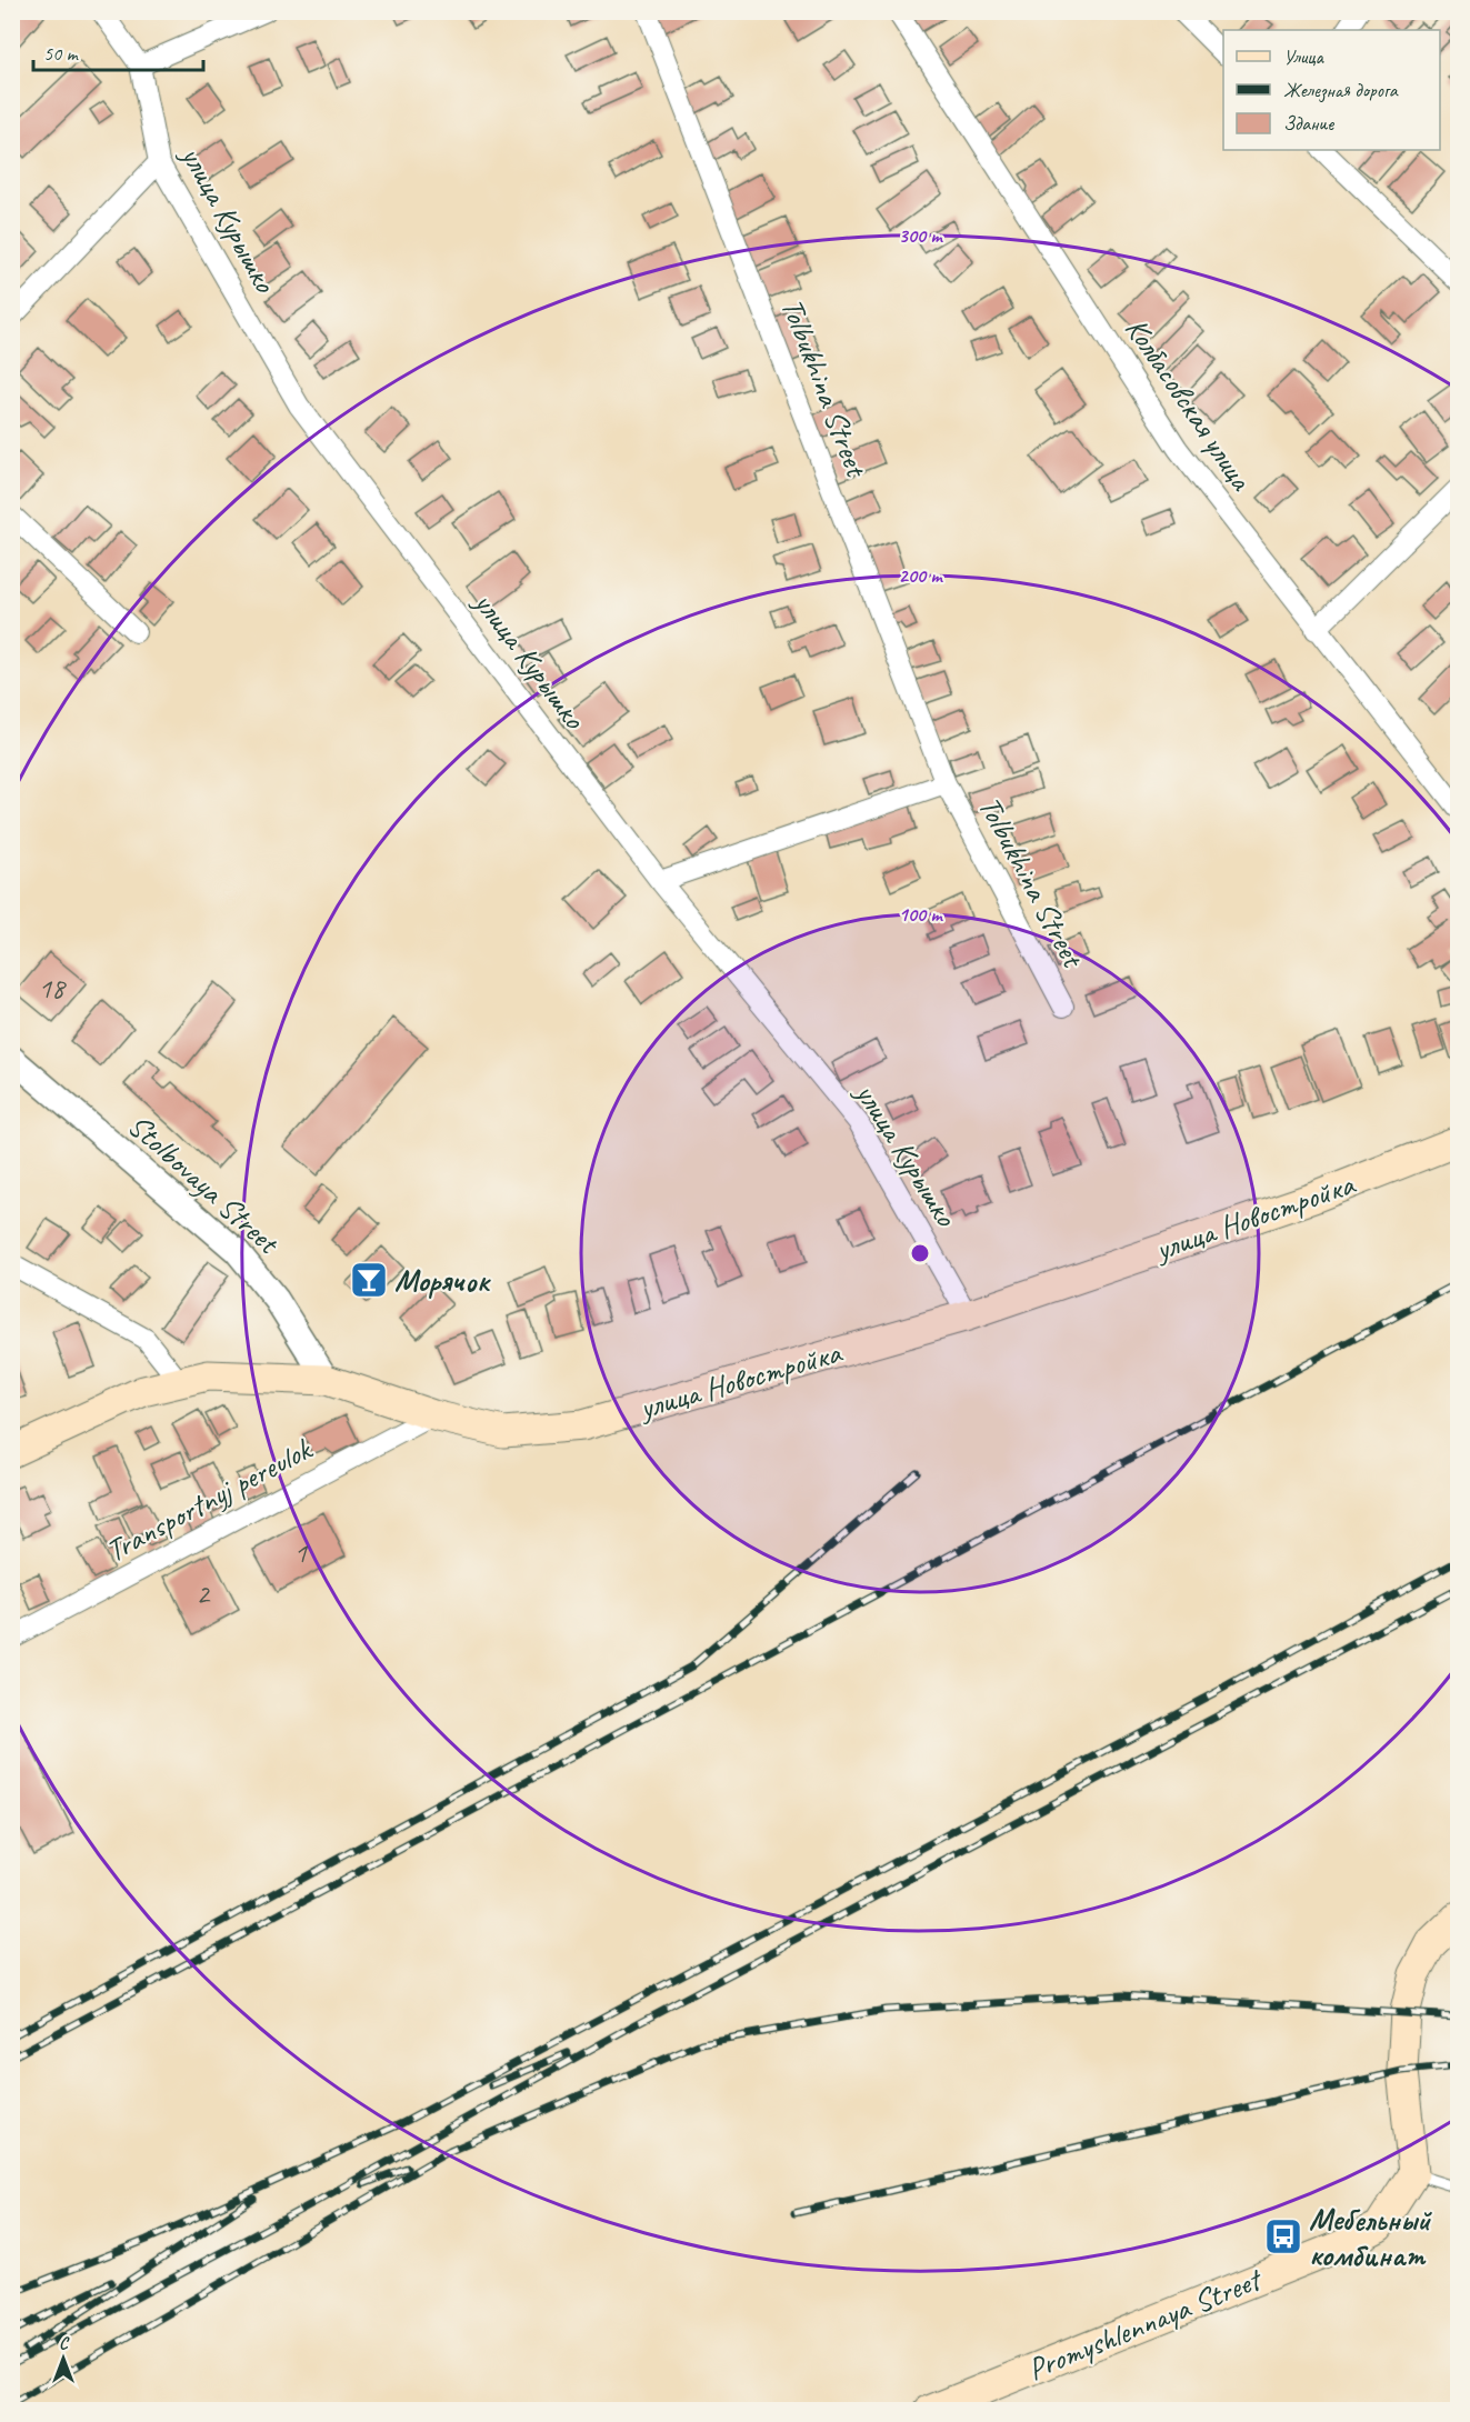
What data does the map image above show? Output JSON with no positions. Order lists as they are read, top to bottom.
{
  "streets": {
    "main road": ["улица Новостройка", "Promyshlennaya Street"],
    "street": [
      "улица Курышко",
      "Tolbukhina Street",
      "Колбасовская улица",
      "Stolbovaya Street",
      "Transportnyj pereulok"
    ]
  },
  "crossings": [
    ["улица Курышко", "Tolbukhina Street"],
    ["улица Курышко", "улица Новостройка"],
    ["Stolbovaya Street", "улица Новостройка"],
    ["улица Новостройка", "Transportnyj pereulok"]
  ],
  "places": {
    "bar": ["Морячок"],
    "bus stop": ["Мебельный комбинат"]
  },
  "house_numbers": ["18", "1", "2"],
  "legend": ["Улица", "Железная дорога", "Здание"],
  "scale_bar": "50 m",
  "north": "top",
  "rings": ["300 m", "200 m", "100 m"]
}
